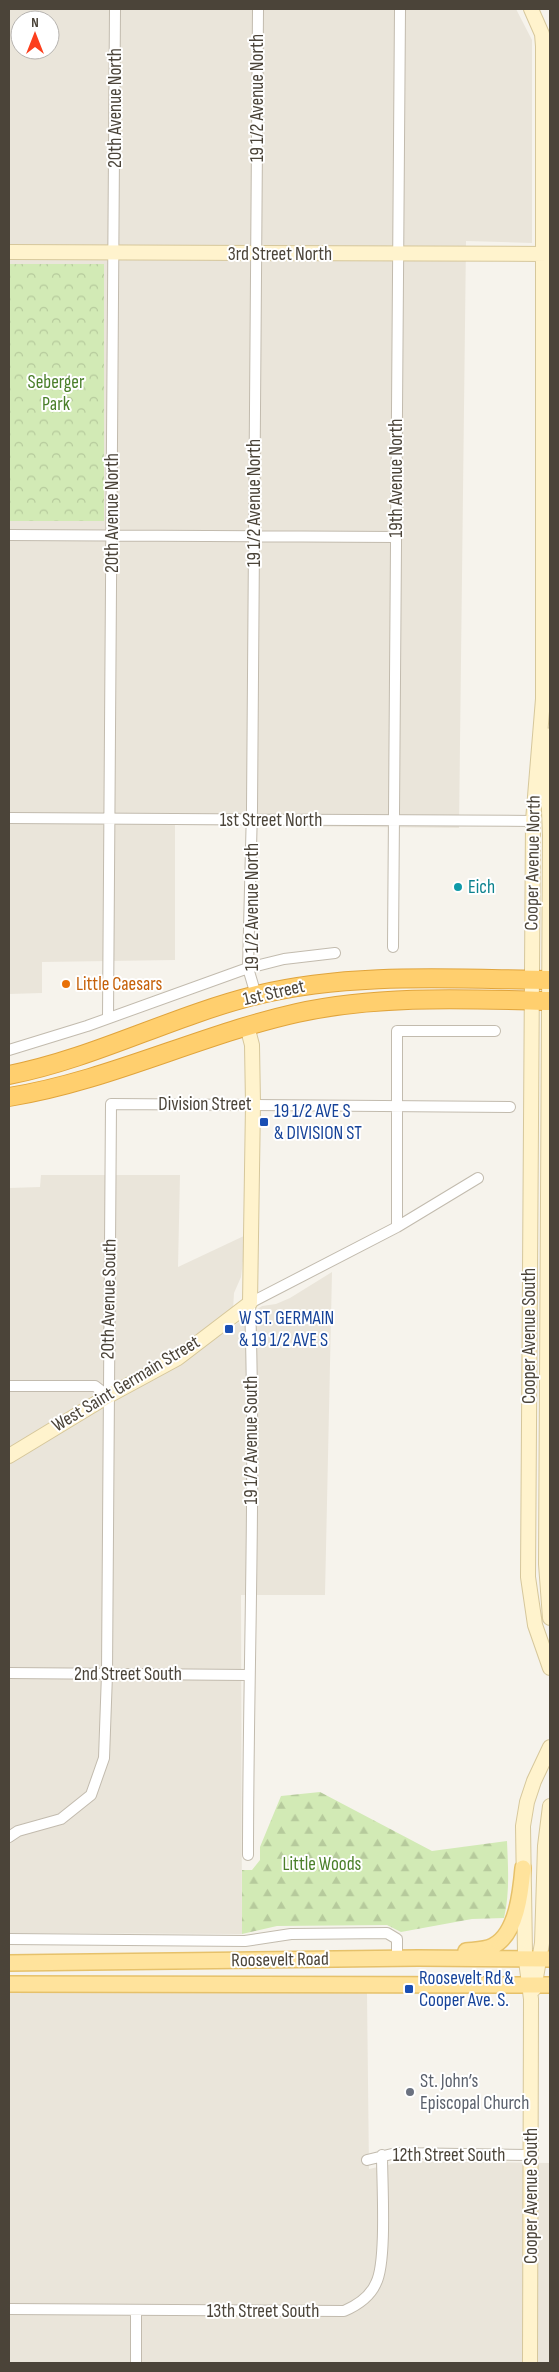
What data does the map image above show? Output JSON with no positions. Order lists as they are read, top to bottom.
{
  "streets": {
    "highway": ["1st Street"],
    "main road": [
      "3rd Street North",
      "Cooper Avenue North",
      "Cooper Avenue South",
      "West Saint Germain Street",
      "19 1/2 Avenue South",
      "Roosevelt Road"
    ],
    "street": [
      "19 1/2 Avenue North",
      "20th Avenue North",
      "19th Avenue North",
      "1st Street North",
      "Division Street",
      "20th Avenue South",
      "2nd Street South",
      "12th Street South",
      "13th Street South"
    ]
  },
  "crossings": [
    ["19 1/2 Avenue North", "3rd Street North"],
    ["19 1/2 Avenue North", "1st Street North"],
    ["19 1/2 Avenue North", "1st Street"],
    ["20th Avenue North", "3rd Street North"],
    ["20th Avenue North", "1st Street North"],
    ["3rd Street North", "19th Avenue North"],
    ["3rd Street North", "Cooper Avenue North"],
    ["19th Avenue North", "1st Street North"],
    ["1st Street North", "Cooper Avenue North"],
    ["Cooper Avenue North", "1st Street"],
    ["Cooper Avenue North", "Cooper Avenue South"],
    ["1st Street", "Cooper Avenue South"],
    ["1st Street", "19 1/2 Avenue South"],
    ["Division Street", "20th Avenue South"],
    ["Division Street", "19 1/2 Avenue South"],
    ["20th Avenue South", "West Saint Germain Street"],
    ["20th Avenue South", "2nd Street South"],
    ["Cooper Avenue South", "Roosevelt Road"],
    ["Cooper Avenue South", "12th Street South"],
    ["West Saint Germain Street", "19 1/2 Avenue South"],
    ["19 1/2 Avenue South", "2nd Street South"],
    ["12th Street South", "13th Street South"]
  ],
  "parks": ["Seberger Park", "Little Woods"],
  "places": {
    "other": ["Eich", "Little Caesars", "St. John’s Episcopal Church"],
    "transit": ["19 1/2 AVE S & DIVISION ST", "W ST. GERMAIN & 19 1/2 AVE S", "Roosevelt Rd & Cooper Ave. S."]
  },
  "north": "top"
}
